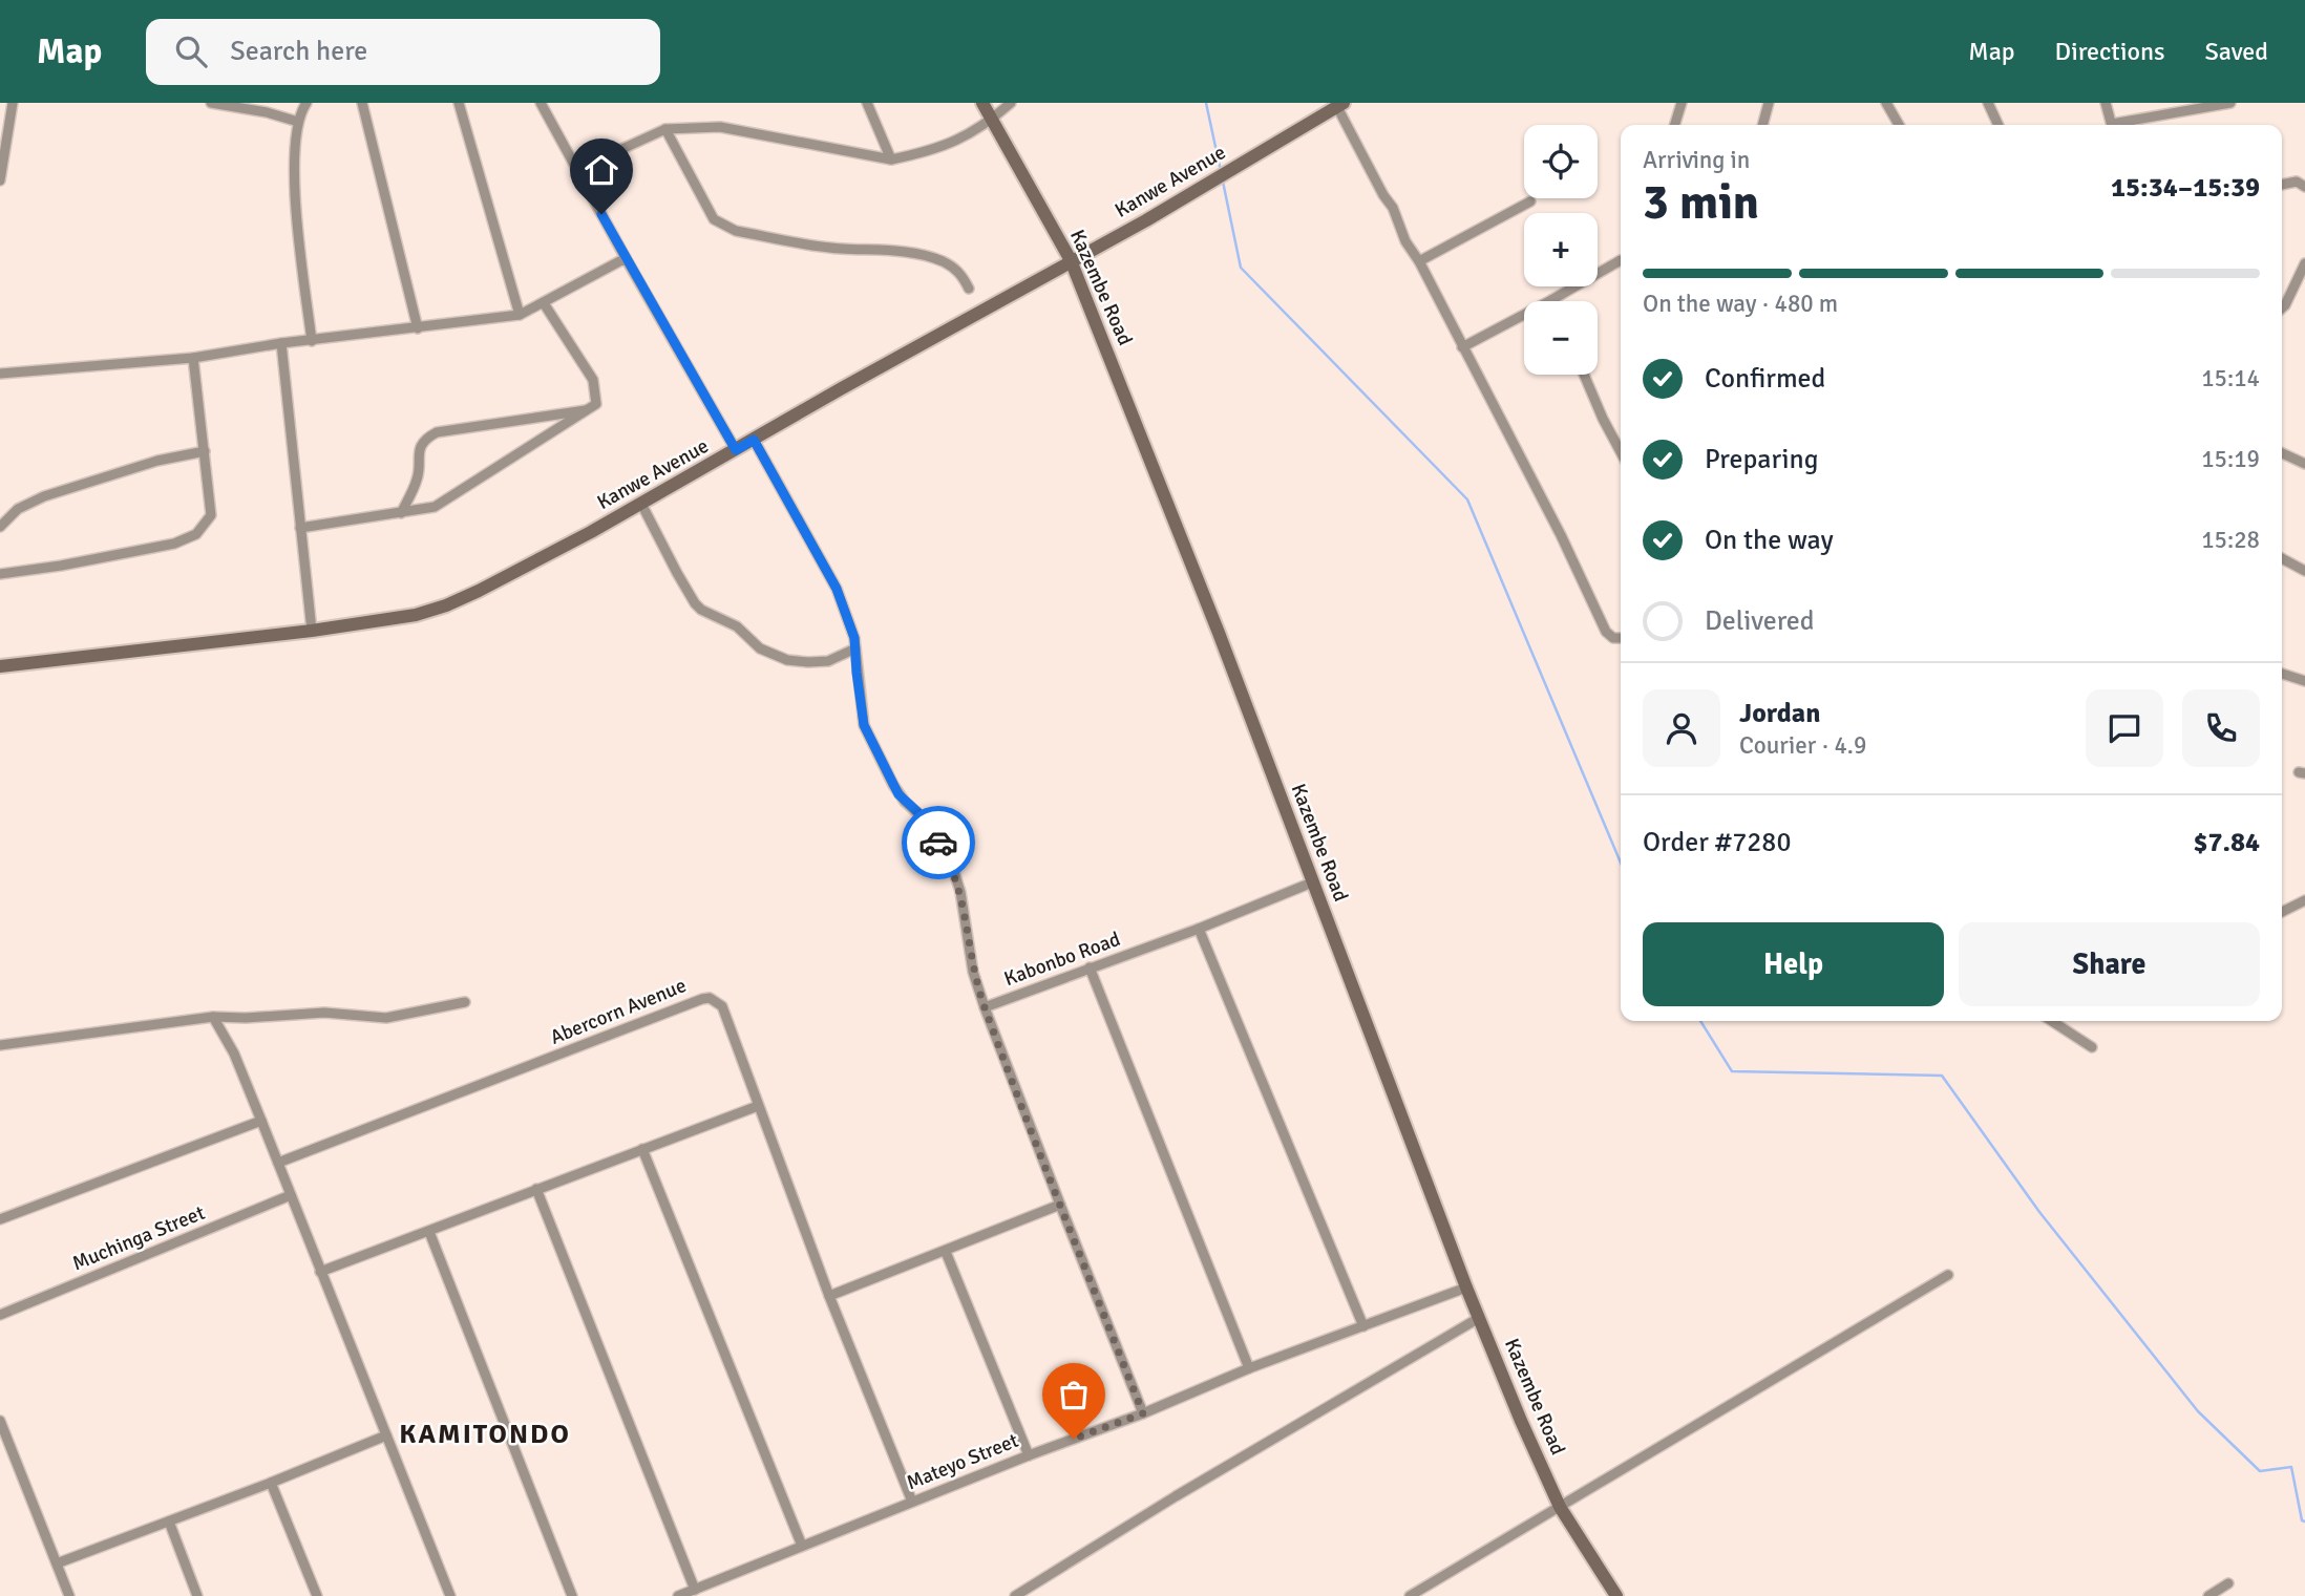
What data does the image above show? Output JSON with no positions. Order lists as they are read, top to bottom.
{
  "streets": {
    "main road": ["Kanwe Avenue", "Kazembe Road"],
    "street": [
      "Kabonbo Road",
      "Abercorn Avenue",
      "Muchinga Street",
      "Mateyo Street"
    ]
  },
  "crossings": [
    ["Kanwe Avenue", "Kazembe Road"],
    ["Kazembe Road", "Kabonbo Road"],
    ["Kazembe Road", "Mateyo Street"],
    ["Kabonbo Road", "Mateyo Street"],
    ["Abercorn Avenue", "Mateyo Street"]
  ],
  "districts": ["KAMITONDO"],
  "page": {
    "header": "Map",
    "search": "Search here",
    "nav": ["Map", "Directions", "Saved"],
    "map_buttons": ["+", "−"],
    "heading": ["3 min", "Arriving in", "15:34–15:39"],
    "panel": [
      "Jordan",
      "Courier · 4.9",
      "Order #7280",
      "$7.84"
    ],
    "bar": "On the way · 480 m",
    "list": [
      ["Confirmed", "15:14"],
      ["Preparing", "15:19"],
      ["On the way", "15:28"],
      "Delivered"
    ],
    "buttons": ["Help", "Share"]
  }
}
